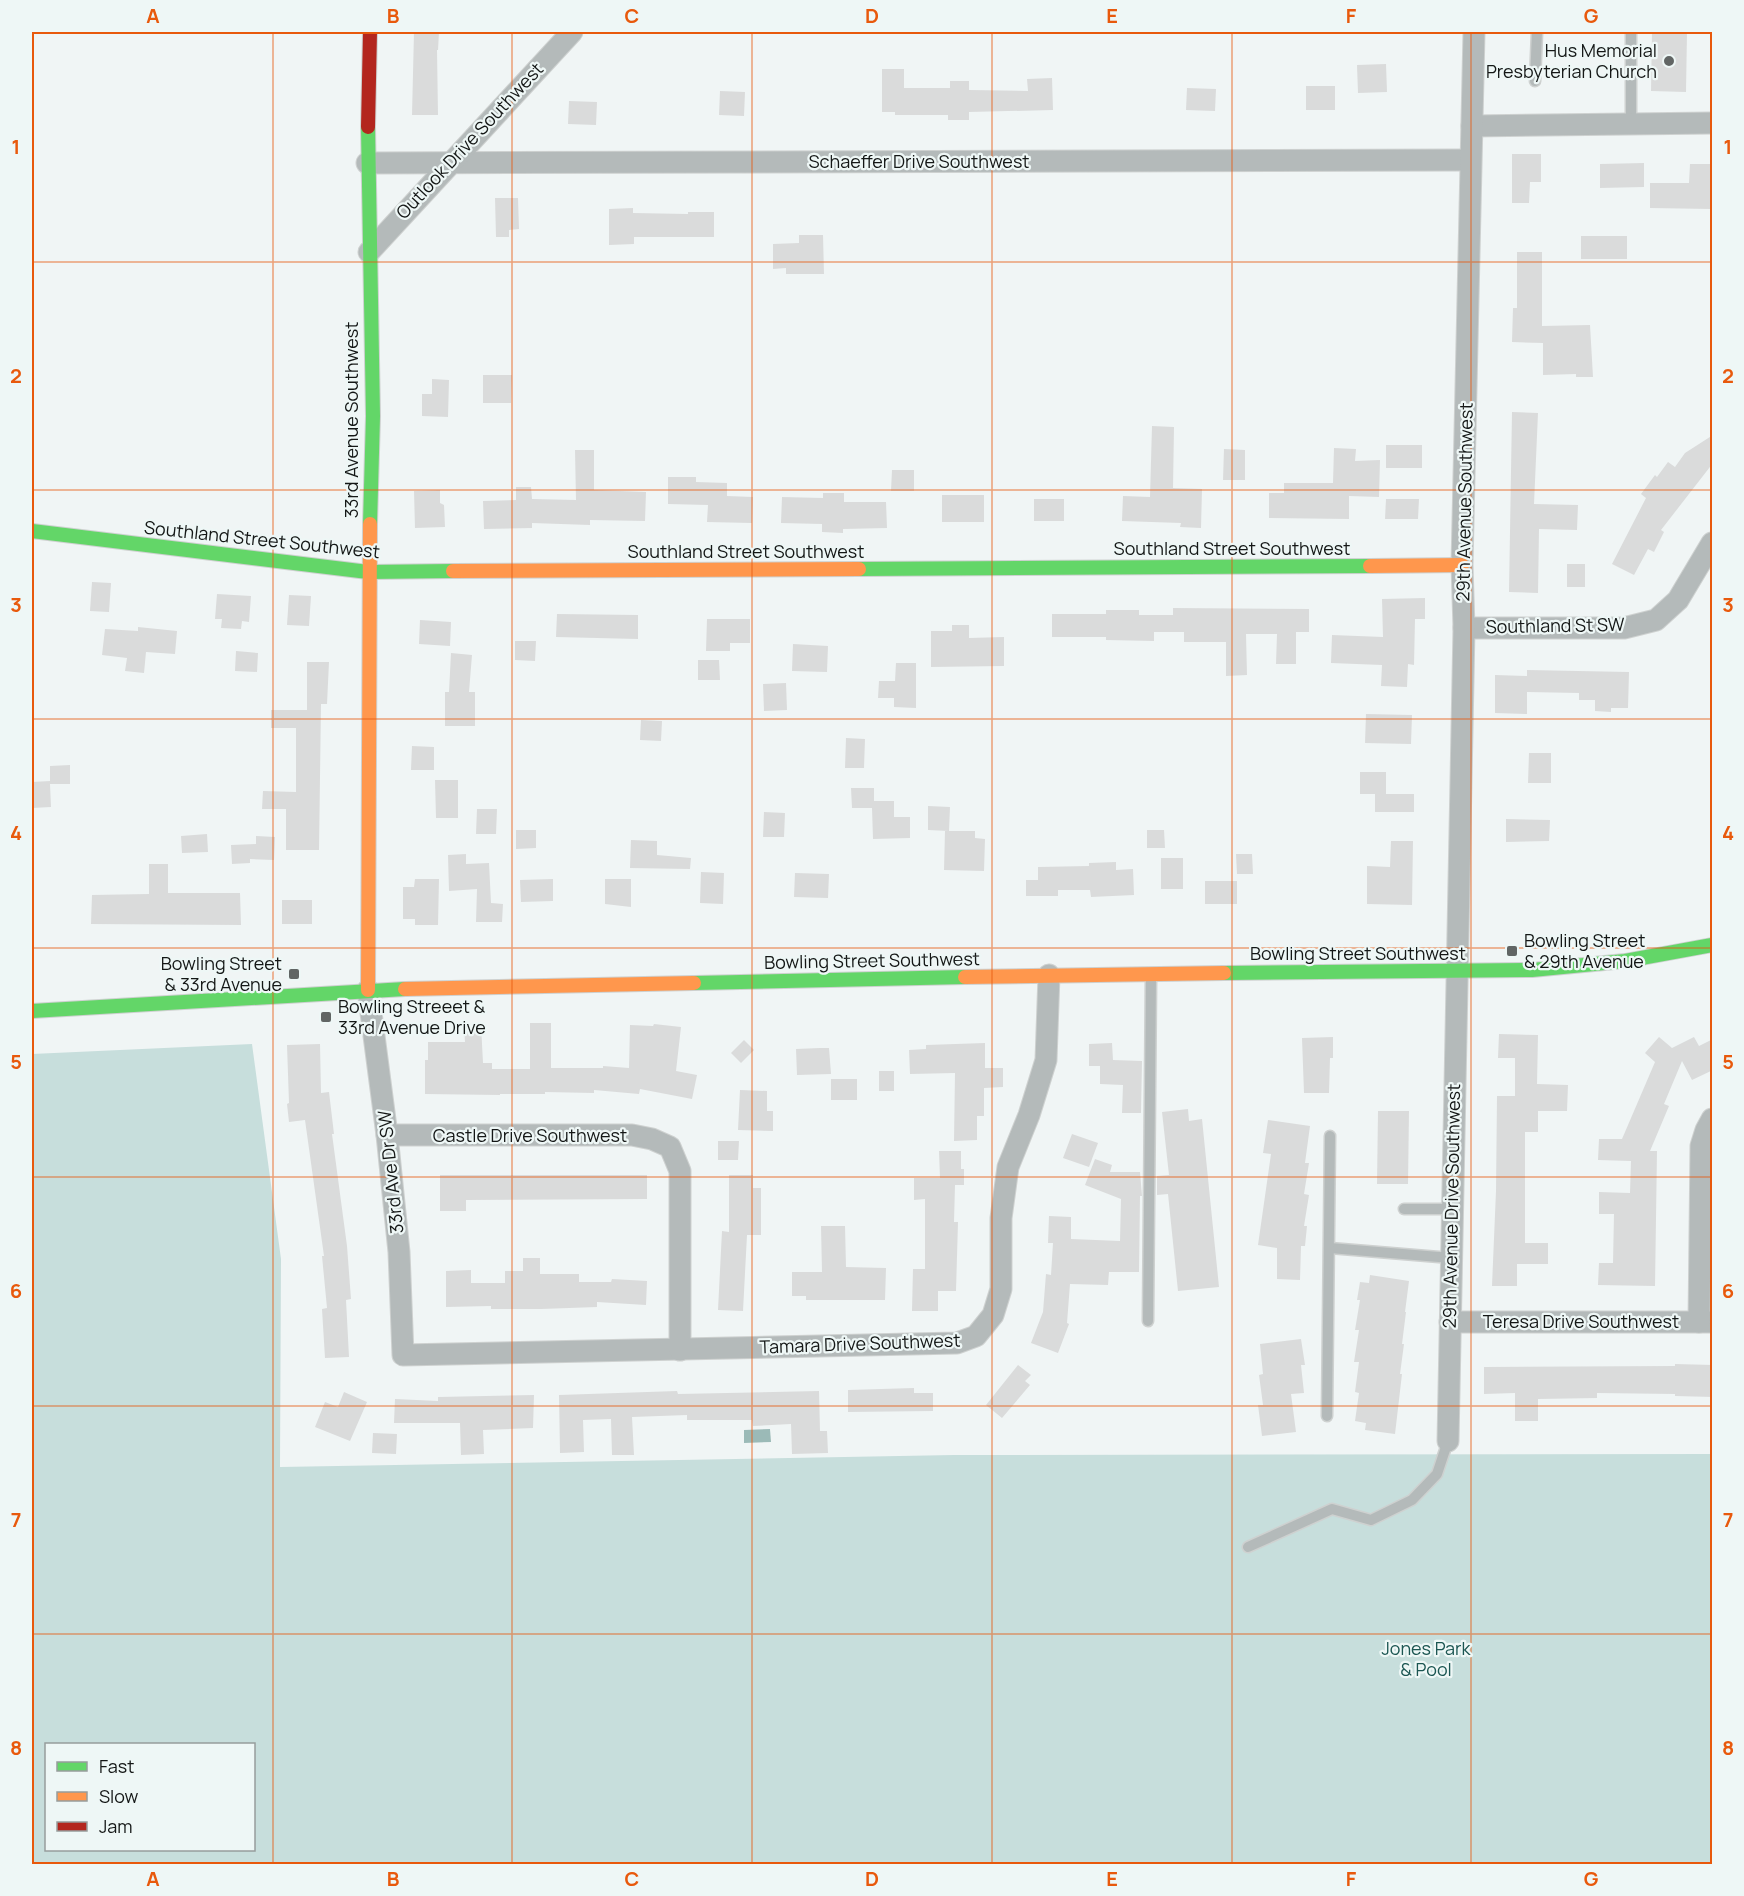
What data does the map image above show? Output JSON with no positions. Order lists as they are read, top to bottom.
{
  "streets": {
    "street": [
      "Outlook Drive Southwest",
      "Schaeffer Drive Southwest",
      "33rd Avenue Southwest",
      "29th Avenue Southwest",
      "Southland Street Southwest",
      "Southland St SW",
      "Bowling Street Southwest",
      "Castle Drive Southwest",
      "33rd Ave Dr SW",
      "29th Avenue Drive Southwest",
      "Teresa Drive Southwest",
      "Tamara Drive Southwest"
    ]
  },
  "crossings": [
    ["Outlook Drive Southwest", "Schaeffer Drive Southwest"],
    ["Outlook Drive Southwest", "33rd Avenue Southwest"],
    ["Schaeffer Drive Southwest", "33rd Avenue Southwest"],
    ["Schaeffer Drive Southwest", "29th Avenue Southwest"],
    ["33rd Avenue Southwest", "Southland Street Southwest"],
    ["33rd Avenue Southwest", "Bowling Street Southwest"],
    ["33rd Avenue Southwest", "33rd Ave Dr SW"],
    ["29th Avenue Southwest", "Southland Street Southwest"],
    ["29th Avenue Southwest", "Southland St SW"],
    ["29th Avenue Southwest", "Bowling Street Southwest"],
    ["29th Avenue Southwest", "29th Avenue Drive Southwest"],
    ["Bowling Street Southwest", "33rd Ave Dr SW"],
    ["Bowling Street Southwest", "29th Avenue Drive Southwest"],
    ["Bowling Street Southwest", "Tamara Drive Southwest"],
    ["Castle Drive Southwest", "33rd Ave Dr SW"],
    ["Castle Drive Southwest", "Tamara Drive Southwest"],
    ["33rd Ave Dr SW", "Tamara Drive Southwest"],
    ["29th Avenue Drive Southwest", "Teresa Drive Southwest"]
  ],
  "parks": ["Jones Park & Pool"],
  "places": {
    "other": ["Hus Memorial Presbyterian Church"],
    "transit": ["Bowling Street & 29th Avenue", "Bowling Street & 33rd Avenue", "Bowling Streeet & 33rd Avenue Drive"]
  },
  "legend": ["Fast", "Slow", "Jam"],
  "grid": {
    "columns": [
      "A",
      "B",
      "C",
      "D",
      "E",
      "F",
      "G"
    ],
    "rows": [
      "1",
      "2",
      "3",
      "4",
      "5",
      "6",
      "7",
      "8"
    ]
  }
}
